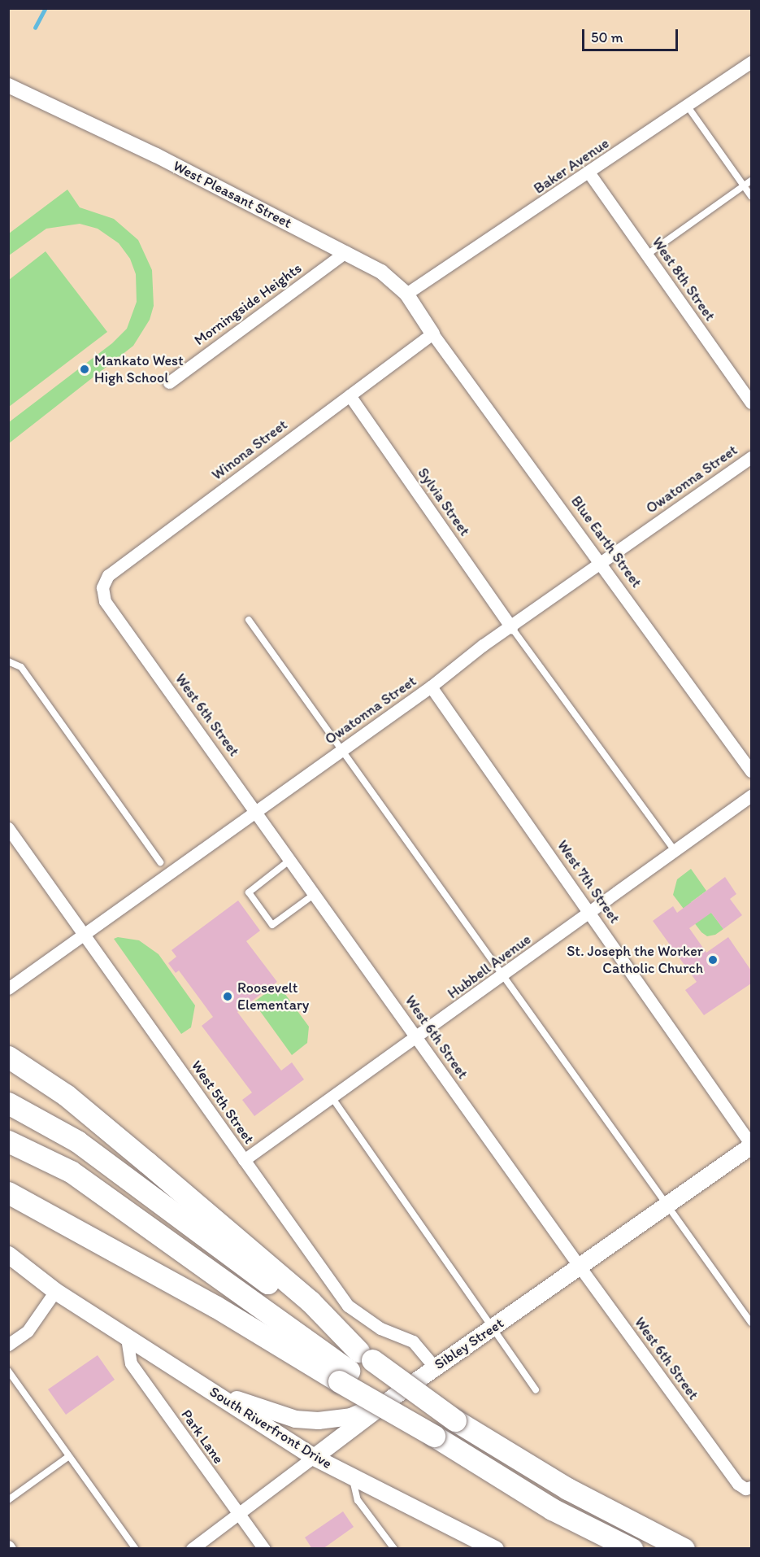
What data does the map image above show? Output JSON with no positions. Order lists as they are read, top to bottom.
{
  "streets": {
    "main road": ["Sibley Street", "South Riverfront Drive"],
    "street": [
      "Baker Avenue",
      "West Pleasant Street",
      "West 8th Street",
      "Morningside Heights",
      "Winona Street",
      "Owatonna Street",
      "Sylvia Street",
      "Blue Earth Street",
      "West 6th Street",
      "West 7th Street",
      "Hubbell Avenue",
      "West 5th Street",
      "Park Lane"
    ]
  },
  "crossings": [
    ["Baker Avenue", "West Pleasant Street"],
    ["Baker Avenue", "West 8th Street"],
    ["West Pleasant Street", "Morningside Heights"],
    ["West Pleasant Street", "Winona Street"],
    ["West Pleasant Street", "Blue Earth Street"],
    ["Winona Street", "Sylvia Street"],
    ["Winona Street", "Blue Earth Street"],
    ["Winona Street", "West 6th Street"],
    ["Owatonna Street", "Sylvia Street"],
    ["Owatonna Street", "Blue Earth Street"],
    ["Owatonna Street", "West 6th Street"],
    ["Owatonna Street", "West 7th Street"],
    ["Owatonna Street", "West 5th Street"],
    ["West 6th Street", "Hubbell Avenue"],
    ["West 6th Street", "Sibley Street"],
    ["West 7th Street", "Hubbell Avenue"],
    ["West 7th Street", "Sibley Street"],
    ["Hubbell Avenue", "West 5th Street"],
    ["West 5th Street", "Sibley Street"],
    ["Sibley Street", "South Riverfront Drive"],
    ["Sibley Street", "Park Lane"],
    ["South Riverfront Drive", "Park Lane"]
  ],
  "places": ["Mankato West High School", "St. Joseph the Worker Catholic Church", "Roosevelt Elementary"],
  "scale_bar": "50 m"
}
